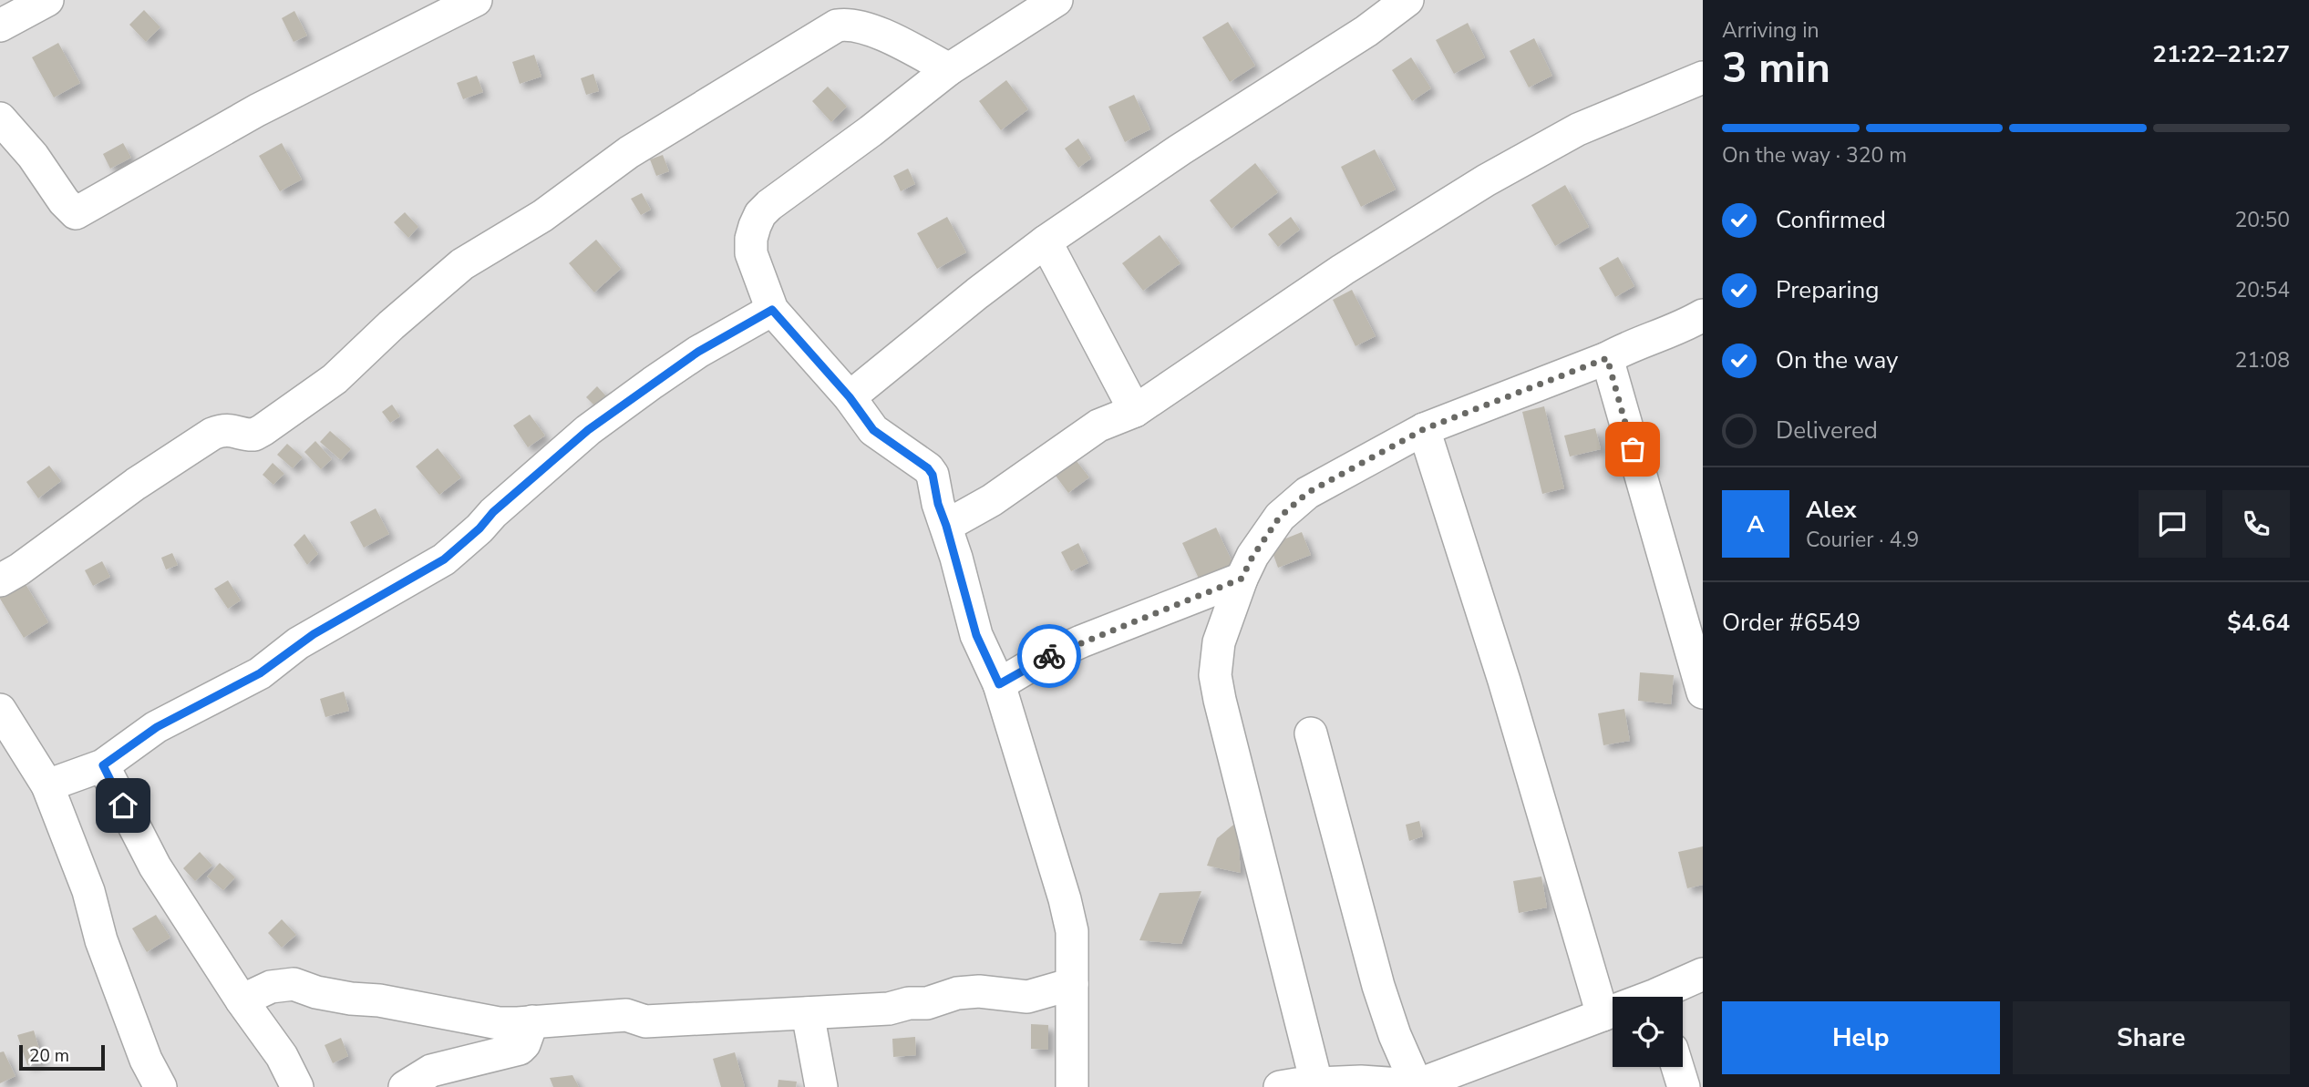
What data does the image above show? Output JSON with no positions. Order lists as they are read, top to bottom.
{
  "scale_bar": "20 m",
  "page": {
    "heading": ["3 min", "Arriving in", "21:22–21:27"],
    "panel": [
      "Alex",
      "Courier · 4.9",
      "Order #6549",
      "$4.64"
    ],
    "bar": "On the way · 320 m",
    "list": [
      ["Confirmed", "20:50"],
      ["Preparing", "20:54"],
      ["On the way", "21:08"],
      "Delivered"
    ],
    "round": "A",
    "buttons": ["Help", "Share"],
    "scale": "20 m"
  }
}
